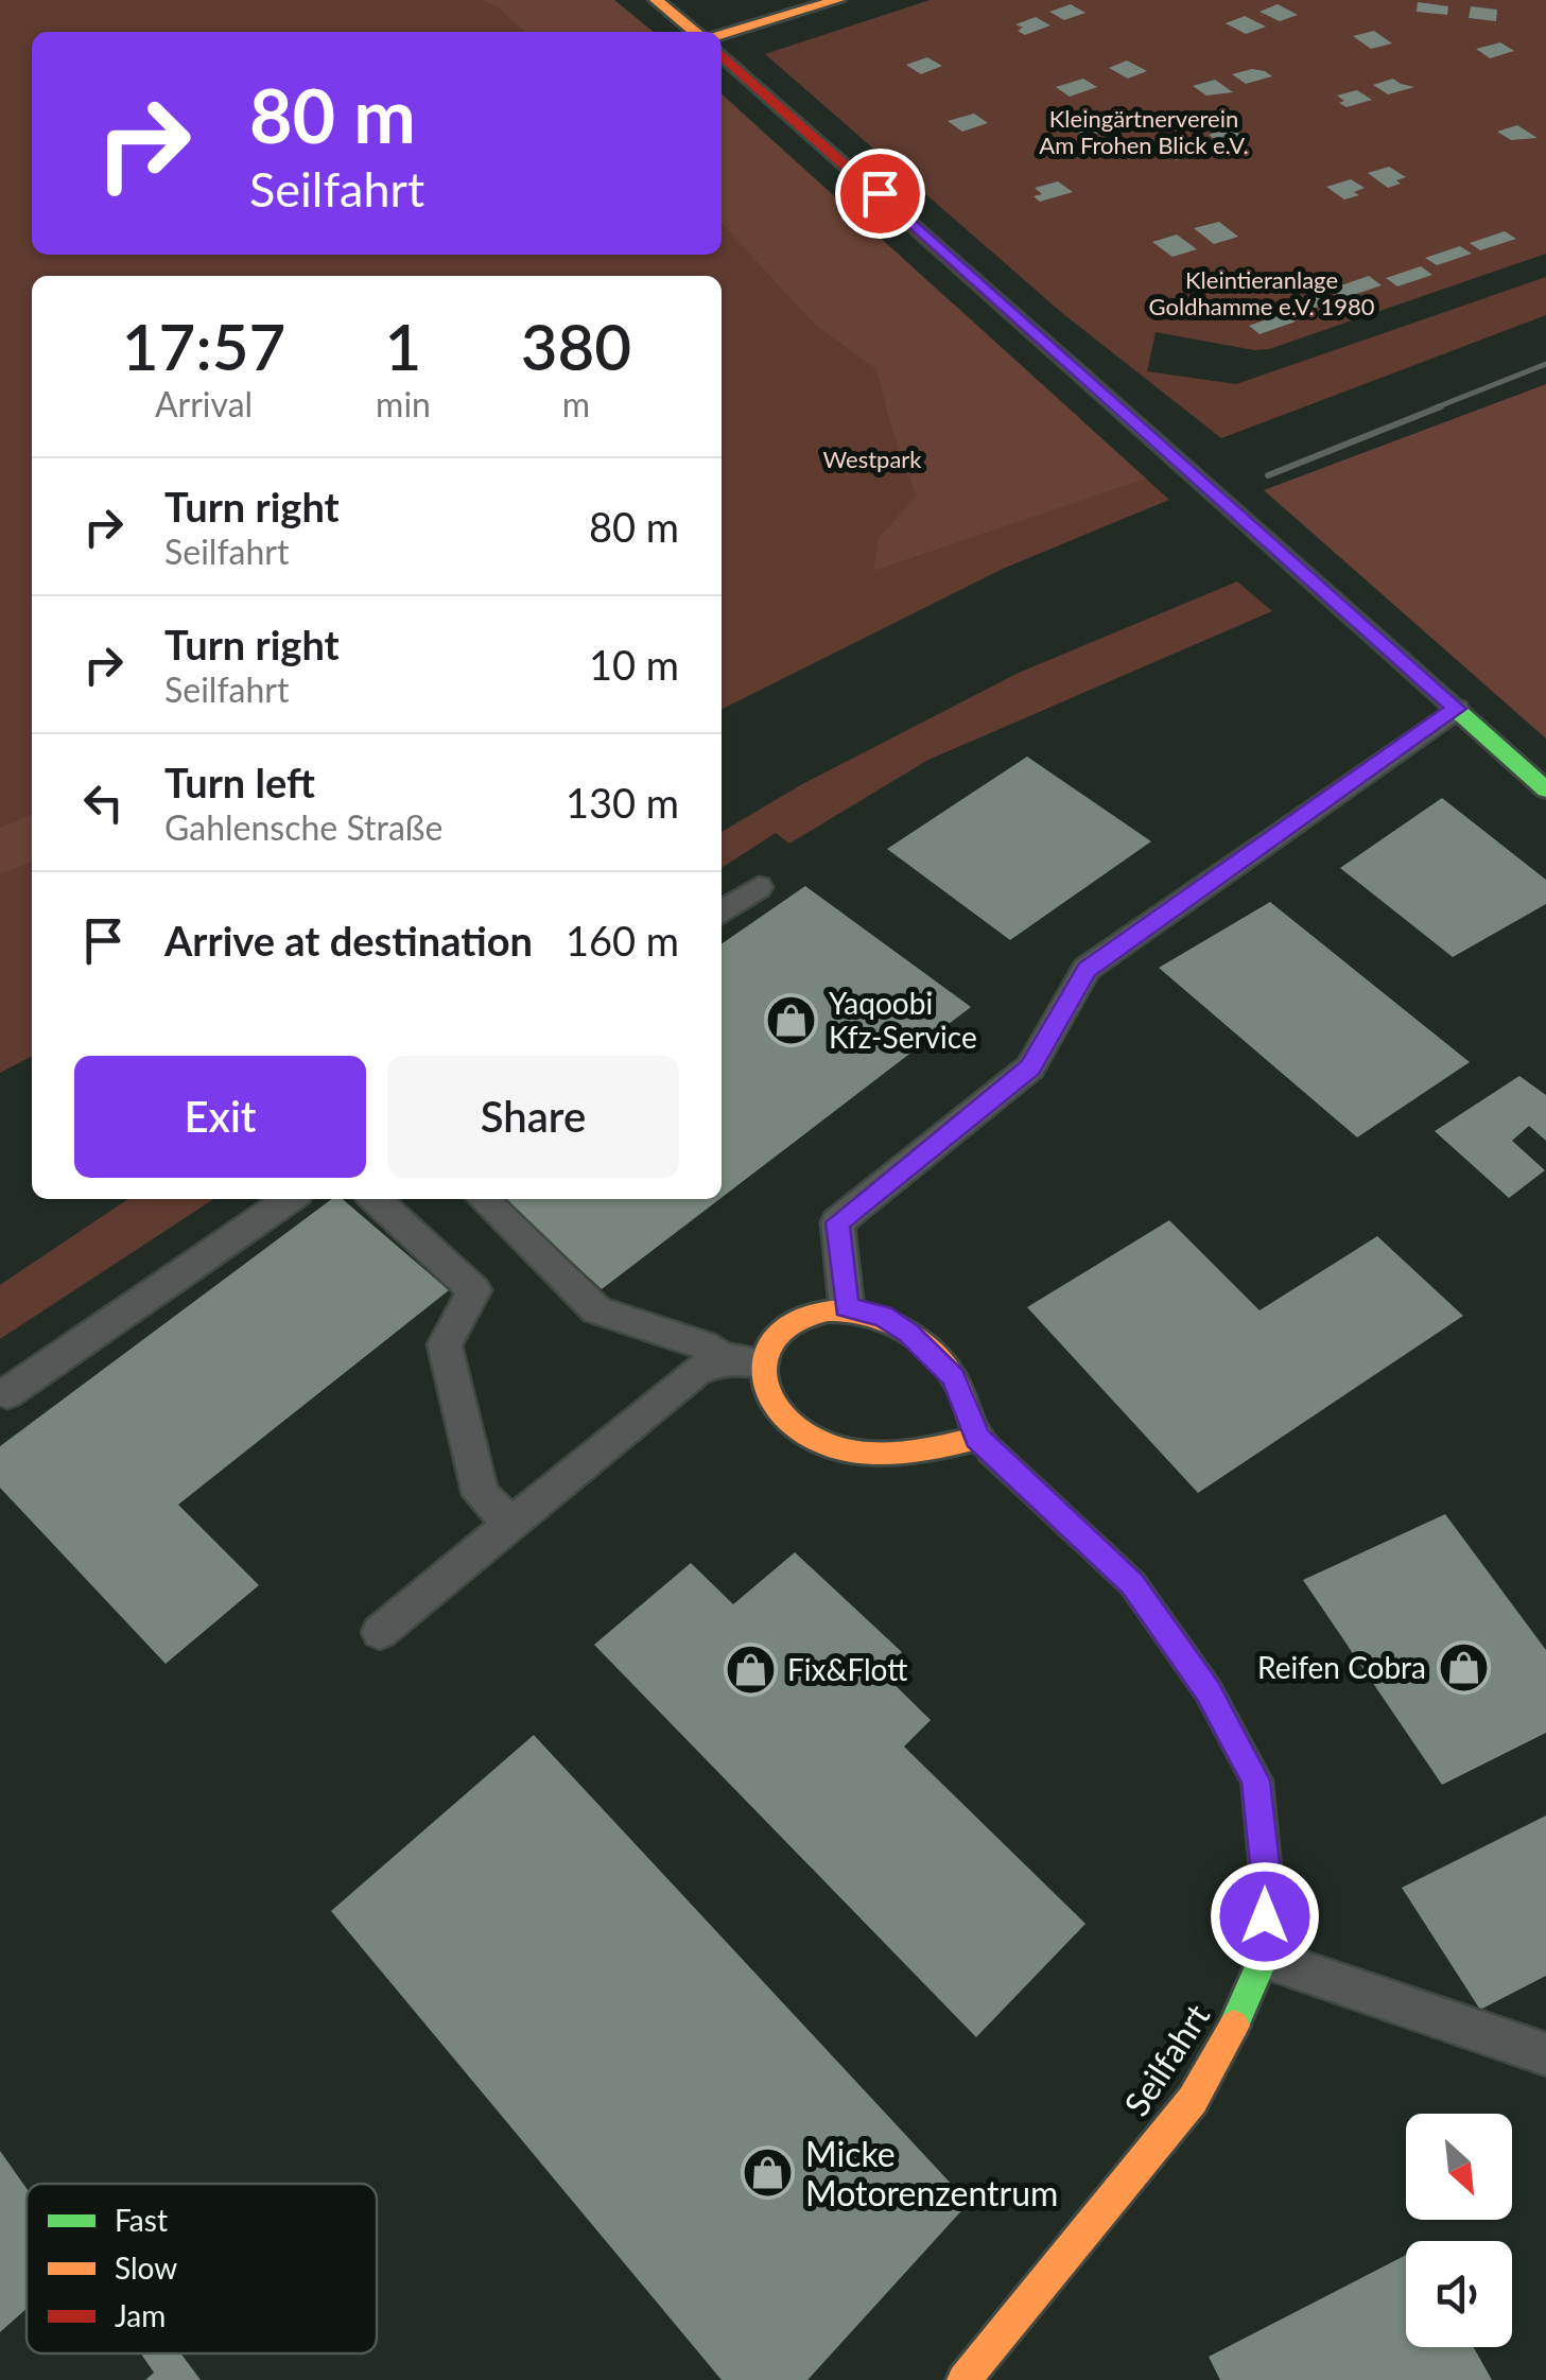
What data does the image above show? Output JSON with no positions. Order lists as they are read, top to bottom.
{
  "streets": {
    "street": ["Seilfahrt"]
  },
  "parks": ["Kleingärtnerverein Am Frohen Blick e.V.", "Kleintieranlage Goldhamme e.V. 1980", "Westpark"],
  "places": {
    "shop": [
      "Yaqoobi Kfz-Service",
      "Reifen Cobra",
      "Fix&Flott",
      "Micke Motorenzentrum"
    ]
  },
  "legend": ["Fast", "Slow", "Jam"],
  "north": "bottom right",
  "page": {
    "turn": ["80 m", "Seilfahrt"],
    "eta": [
      "17:57",
      "Arrival",
      "1",
      "min",
      "380",
      "m"
    ],
    "list": [
      {
        "name": "Turn right",
        "note": "Seilfahrt",
        "value": "80 m"
      },
      {
        "name": "Turn right",
        "note": "Seilfahrt",
        "value": "10 m"
      },
      {
        "name": "Turn left",
        "note": "Gahlensche Straße",
        "value": "130 m"
      },
      {
        "name": "Arrive at destination",
        "value": "160 m"
      }
    ],
    "buttons": ["Exit", "Share"]
  }
}
